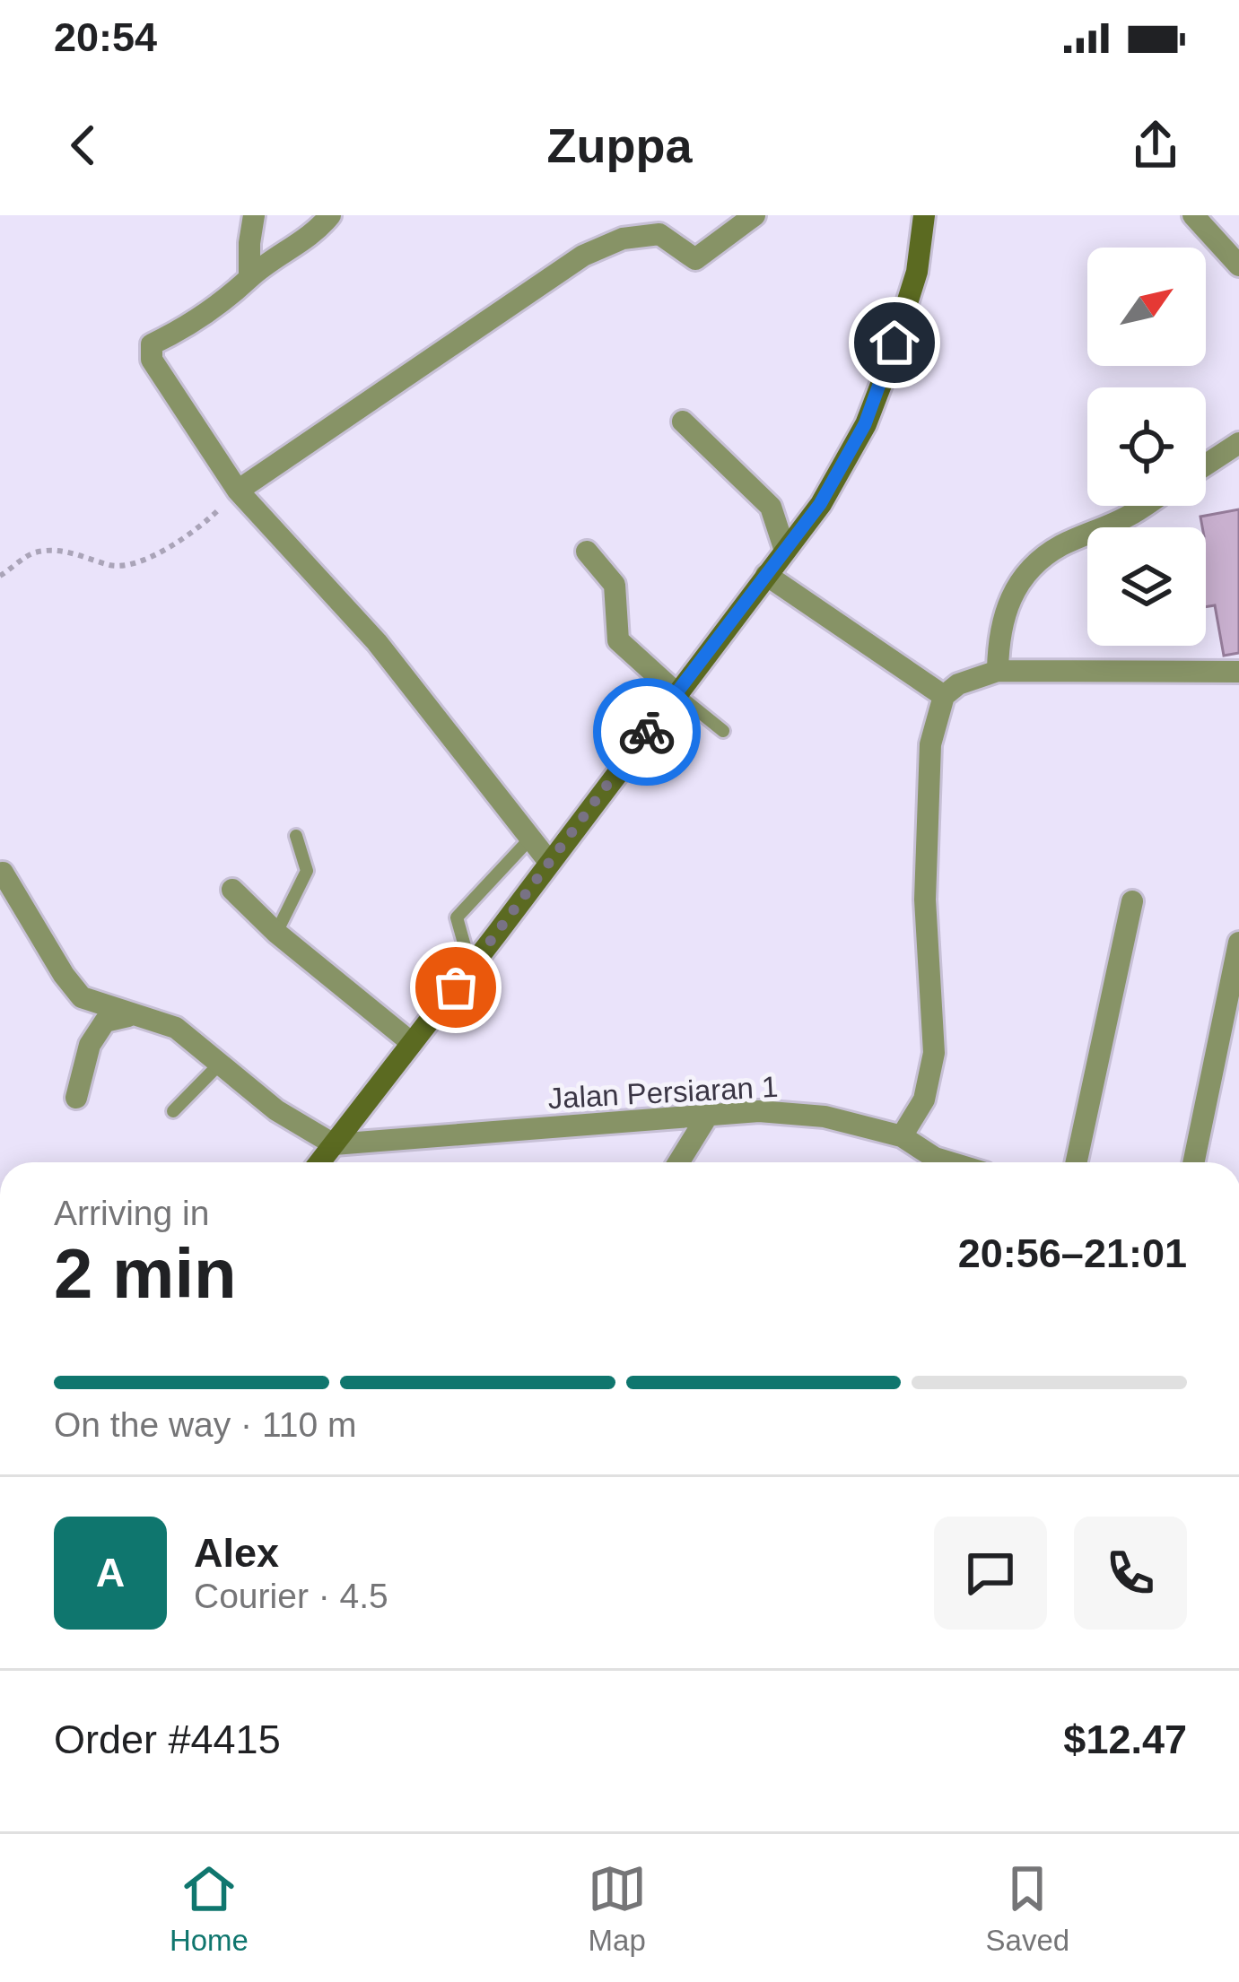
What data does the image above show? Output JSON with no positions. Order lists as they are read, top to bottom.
{
  "streets": {
    "street": ["Jalan Persiaran 1"]
  },
  "north": "top right",
  "page": {
    "status": "20:54",
    "header": "Zuppa",
    "heading": ["2 min", "Arriving in", "20:56–21:01"],
    "panel": [
      "Alex",
      "Courier · 4.5",
      "Order #4415",
      "$12.47"
    ],
    "bar": "On the way · 110 m",
    "round": "A",
    "tabs": ["Home", "Map", "Saved"]
  }
}
